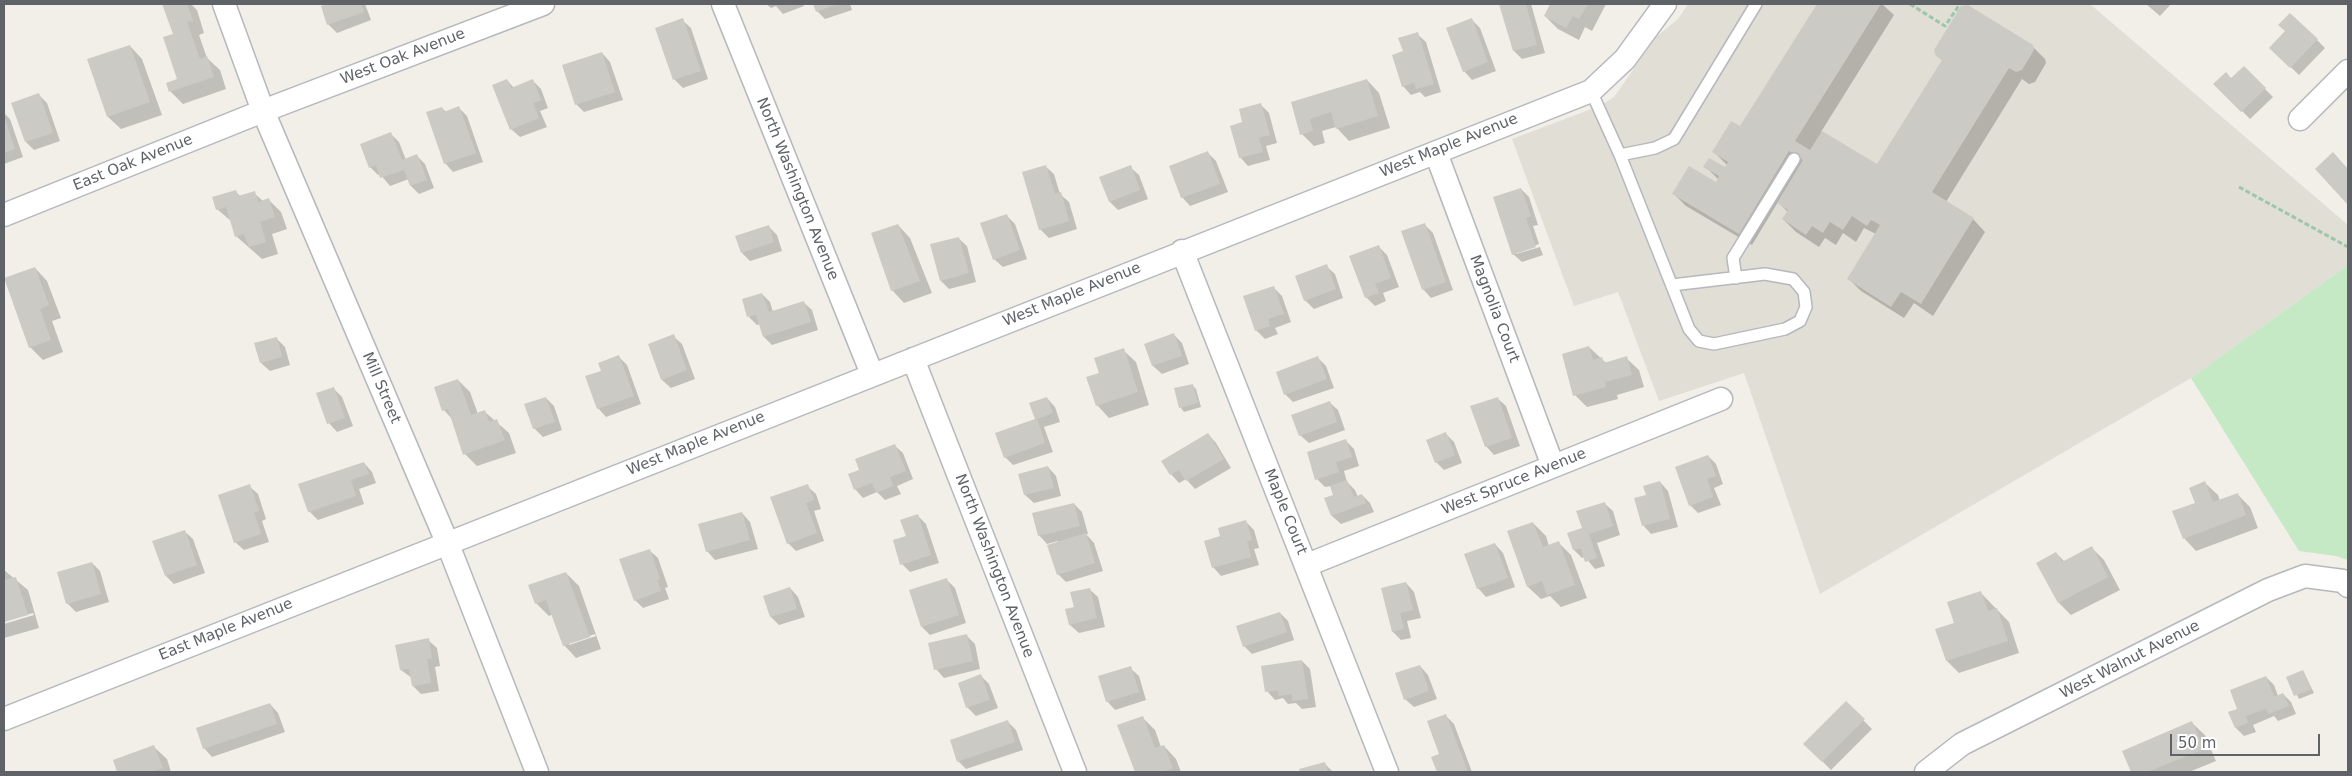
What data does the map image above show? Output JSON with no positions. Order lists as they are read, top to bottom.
{
  "streets": {
    "street": [
      "West Oak Avenue",
      "West Maple Avenue",
      "East Oak Avenue",
      "North Washington Avenue",
      "Magnolia Court",
      "Mill Street",
      "West Spruce Avenue",
      "Maple Court",
      "East Maple Avenue",
      "West Walnut Avenue"
    ]
  },
  "crossings": [
    ["West Oak Avenue", "East Oak Avenue"],
    ["West Oak Avenue", "Mill Street"],
    ["West Maple Avenue", "North Washington Avenue"],
    ["West Maple Avenue", "Magnolia Court"],
    ["West Maple Avenue", "Mill Street"],
    ["West Maple Avenue", "Maple Court"],
    ["West Maple Avenue", "East Maple Avenue"],
    ["East Oak Avenue", "Mill Street"],
    ["Magnolia Court", "West Spruce Avenue"],
    ["Mill Street", "East Maple Avenue"],
    ["West Spruce Avenue", "Maple Court"]
  ],
  "scale_bar": "50 m"
}
